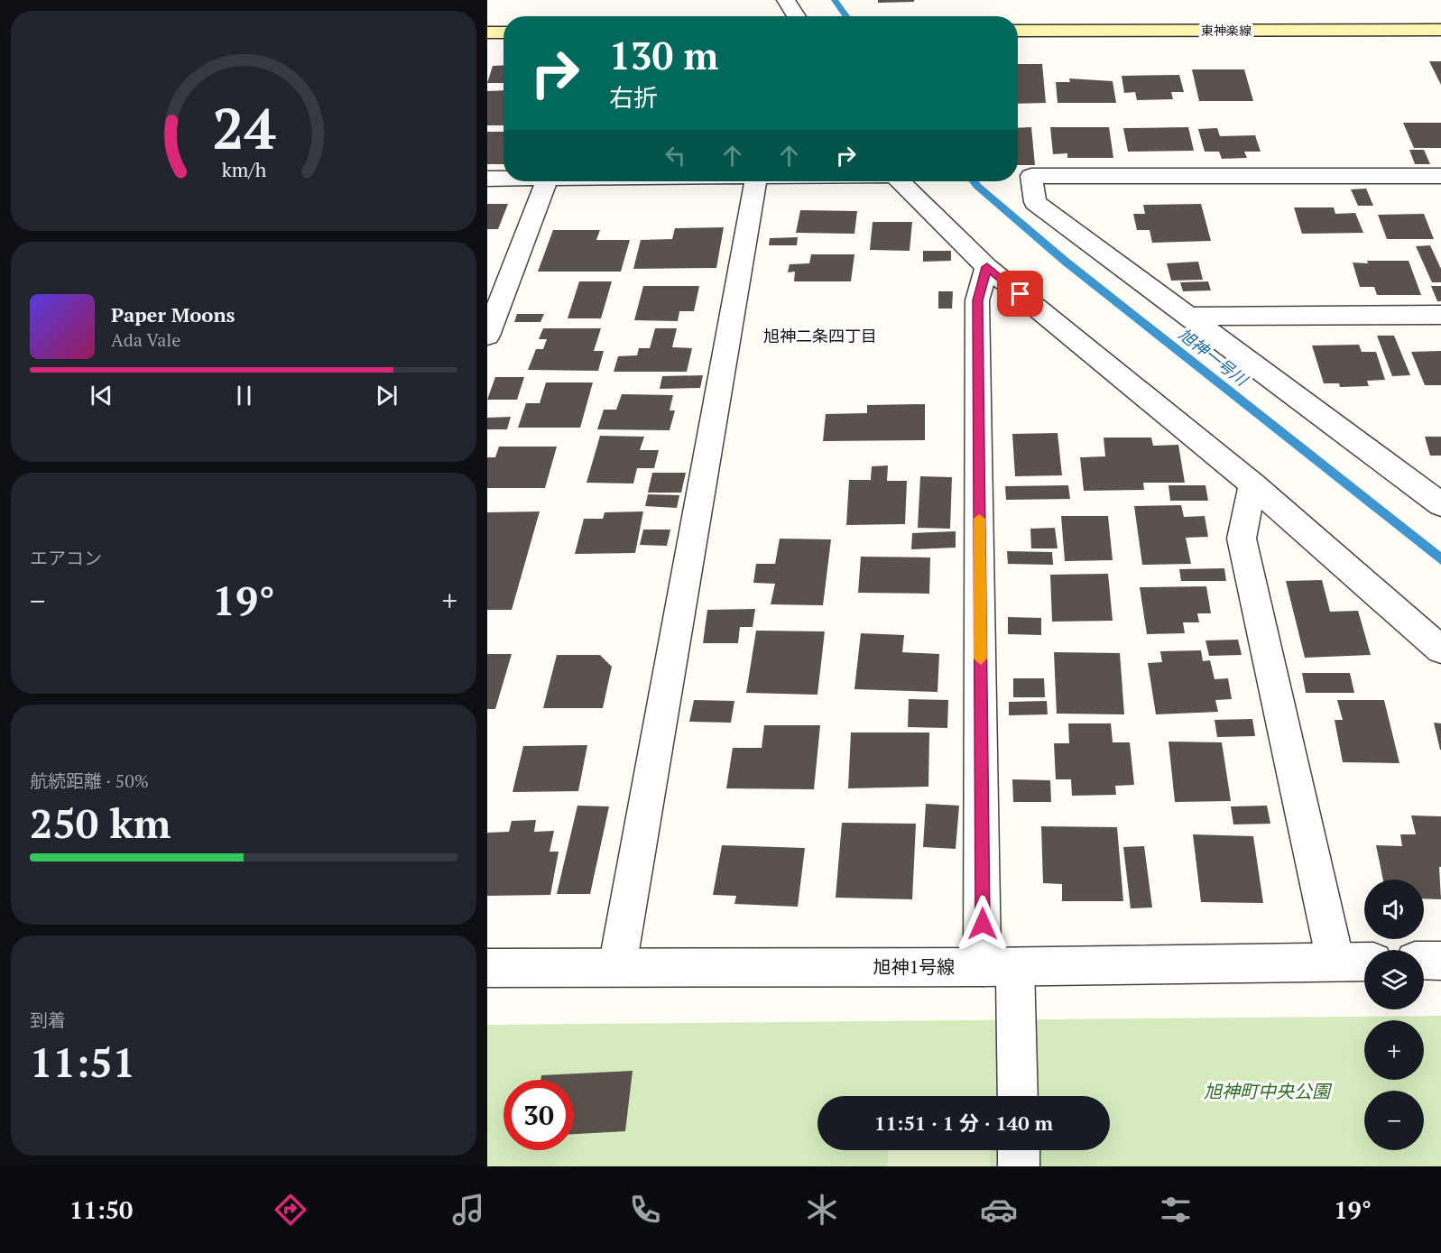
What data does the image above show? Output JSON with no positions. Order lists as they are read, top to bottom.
{
  "streets": {
    "main road": ["東神楽線"],
    "street": ["旭神1号線"]
  },
  "districts": ["旭神二条四丁目"],
  "water": ["旭神一号川"],
  "parks": ["旭神町中央公園"],
  "page": {
    "turn": ["130 m", "右折"],
    "song": ["Paper Moons", "Ada Vale"],
    "tile": [
      "エアコン",
      ["航続距離 · 50%", "250 km"],
      ["到着", "11:51"]
    ],
    "heat": ["−", "19°", "+"],
    "map_buttons": ["+", "−"],
    "limit": "30",
    "trip": "11:51 · 1 分 · 140 m",
    "tabs": ["11:50", "19°"],
    "gauge": ["24", "km/h"]
  }
}
